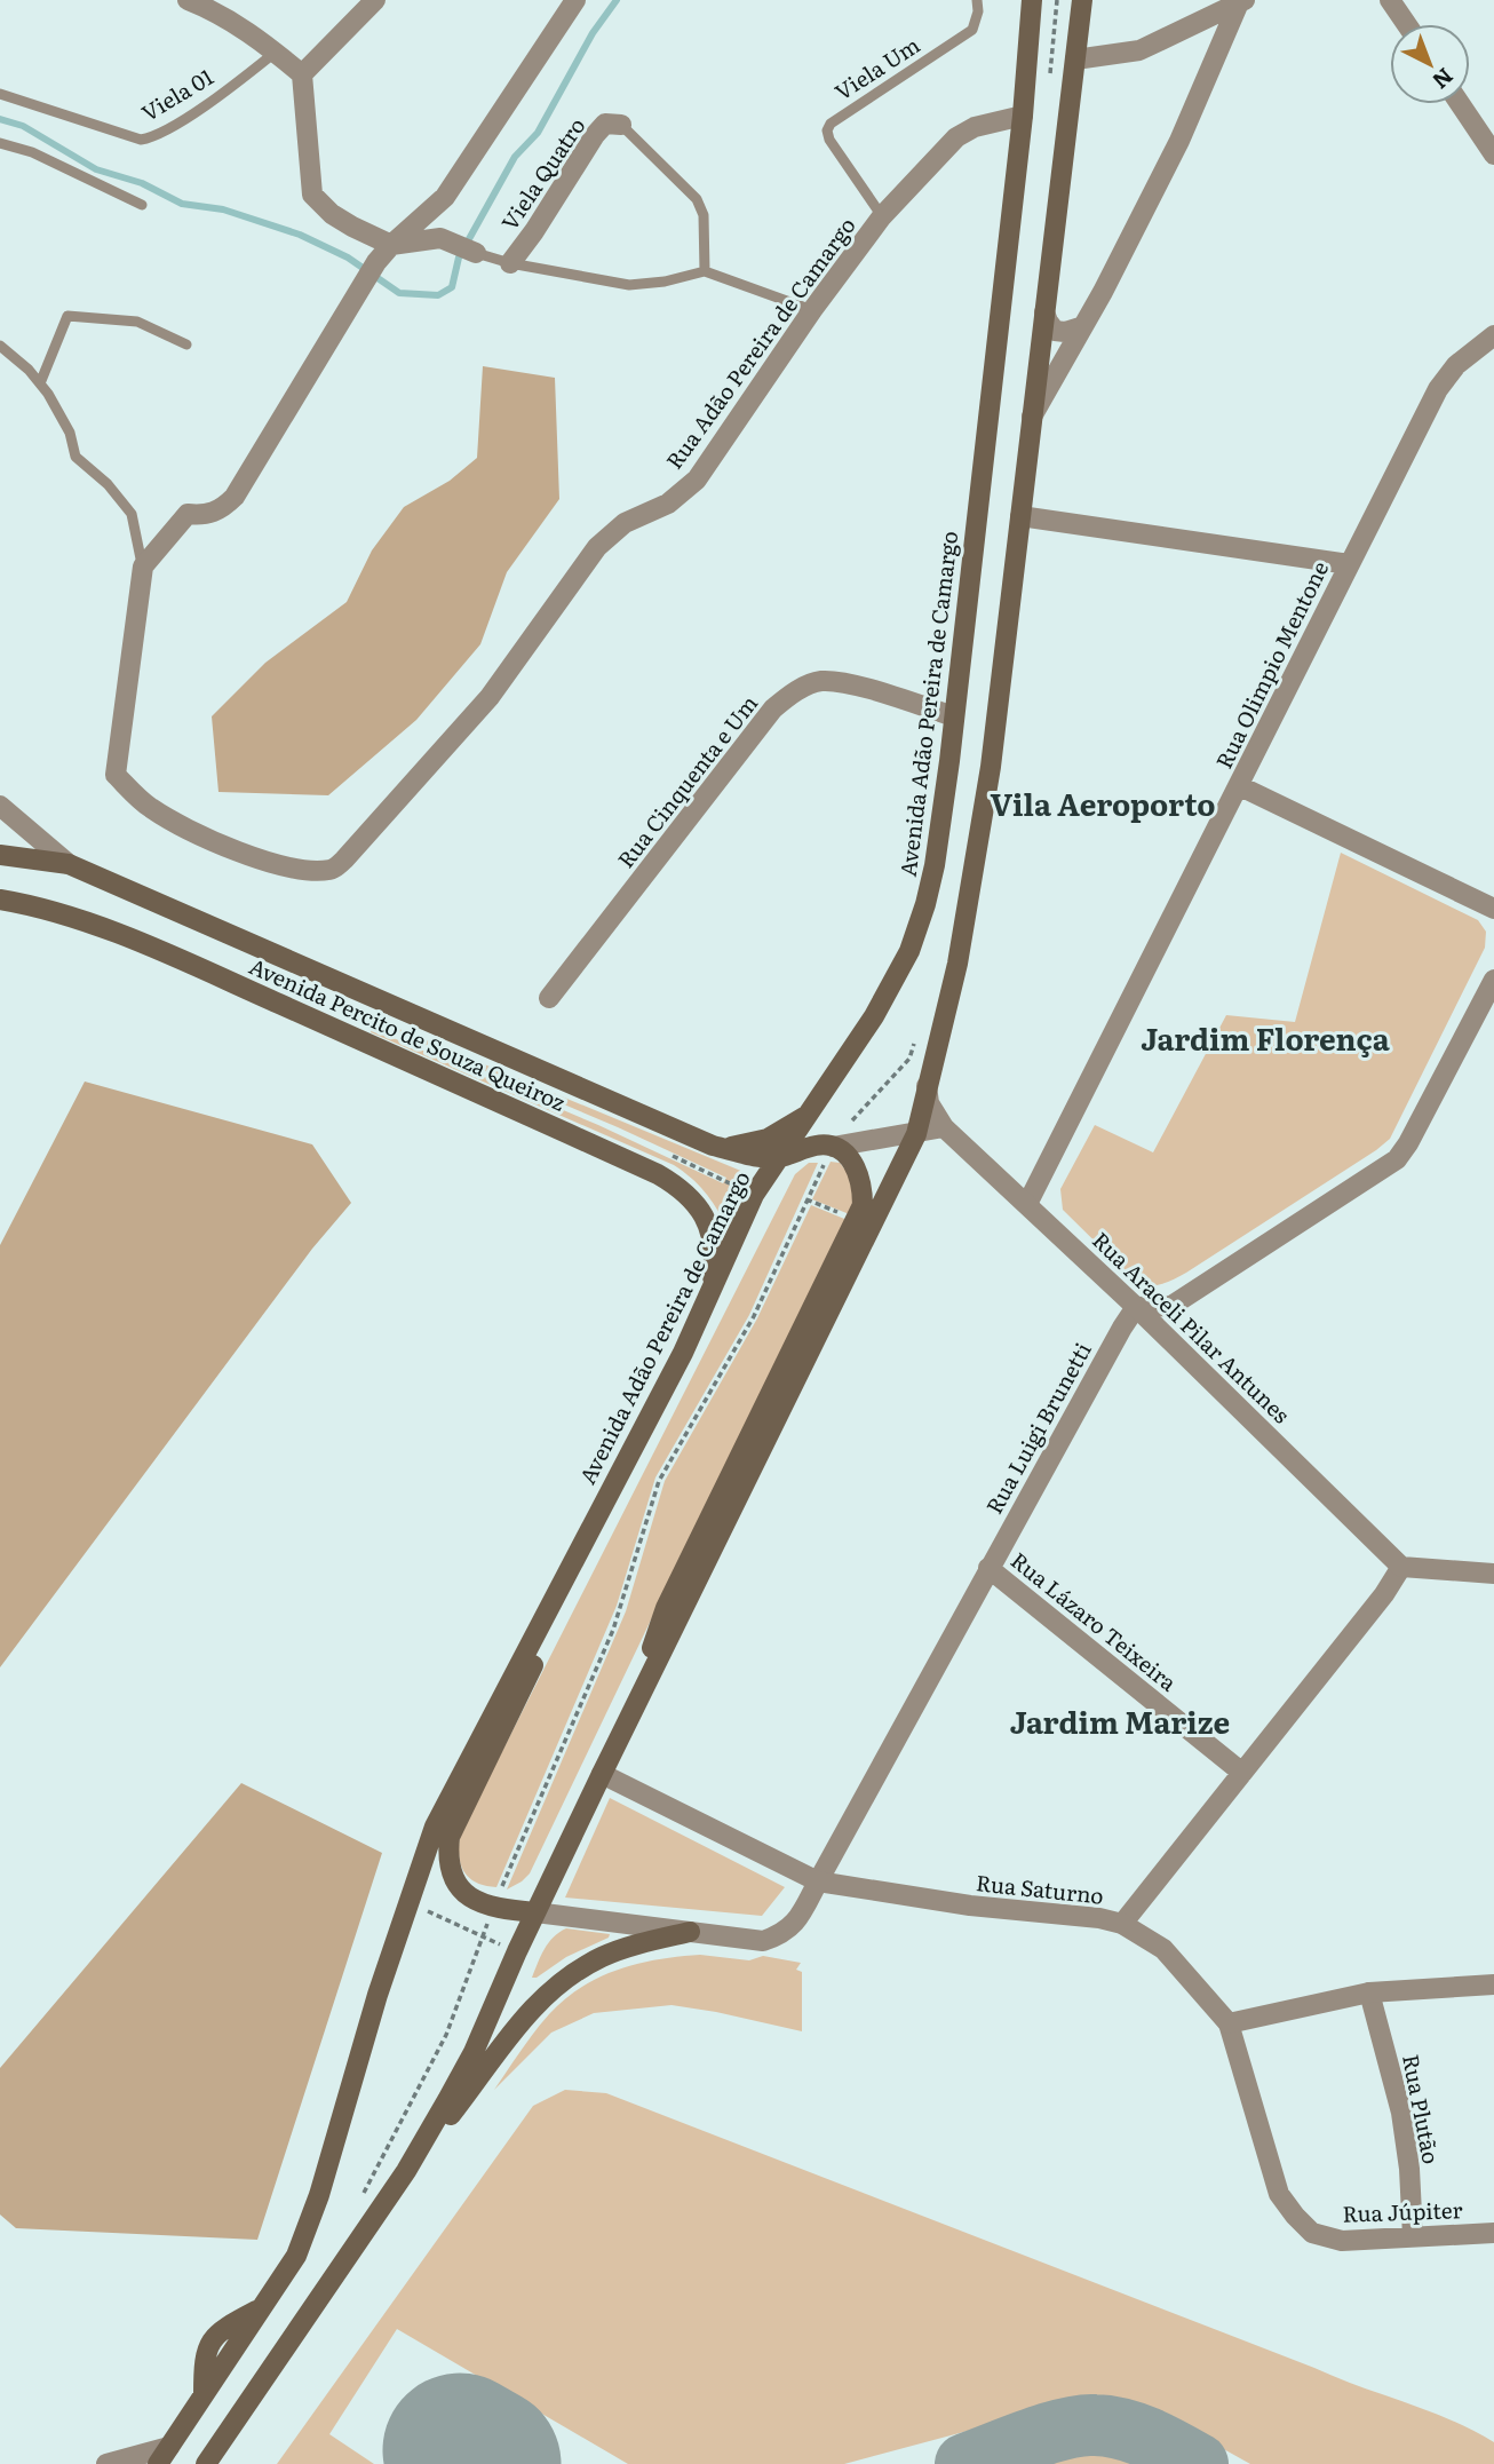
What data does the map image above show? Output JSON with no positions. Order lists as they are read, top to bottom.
{
  "streets": {
    "main road": ["Avenida Adão Pereira de Camargo", "Avenida Percito de Souza Queiroz"],
    "street": [
      "Viela Quatro",
      "Rua Adão Pereira de Camargo",
      "Rua Olimpio Mentone",
      "Rua Cinquenta e Um",
      "Rua Araceli Pilar Antunes",
      "Rua Luigi Brunetti",
      "Rua Lázaro Teixeira",
      "Rua Saturno",
      "Rua Plutão",
      "Rua Júpiter"
    ],
    "lane": ["Viela Um", "Viela 01"]
  },
  "crossings": [
    ["Viela Um", "Rua Adão Pereira de Camargo"],
    ["Rua Adão Pereira de Camargo", "Avenida Adão Pereira de Camargo"],
    ["Rua Olimpio Mentone", "Rua Araceli Pilar Antunes"],
    ["Avenida Adão Pereira de Camargo", "Rua Cinquenta e Um"],
    ["Avenida Adão Pereira de Camargo", "Avenida Percito de Souza Queiroz"],
    ["Rua Araceli Pilar Antunes", "Rua Luigi Brunetti"],
    ["Rua Luigi Brunetti", "Rua Lázaro Teixeira"],
    ["Rua Luigi Brunetti", "Rua Saturno"],
    ["Rua Saturno", "Rua Júpiter"],
    ["Rua Plutão", "Rua Júpiter"]
  ],
  "districts": ["Vila Aeroporto", "Jardim Florença", "Jardim Marize"],
  "north": "bottom right"
}
